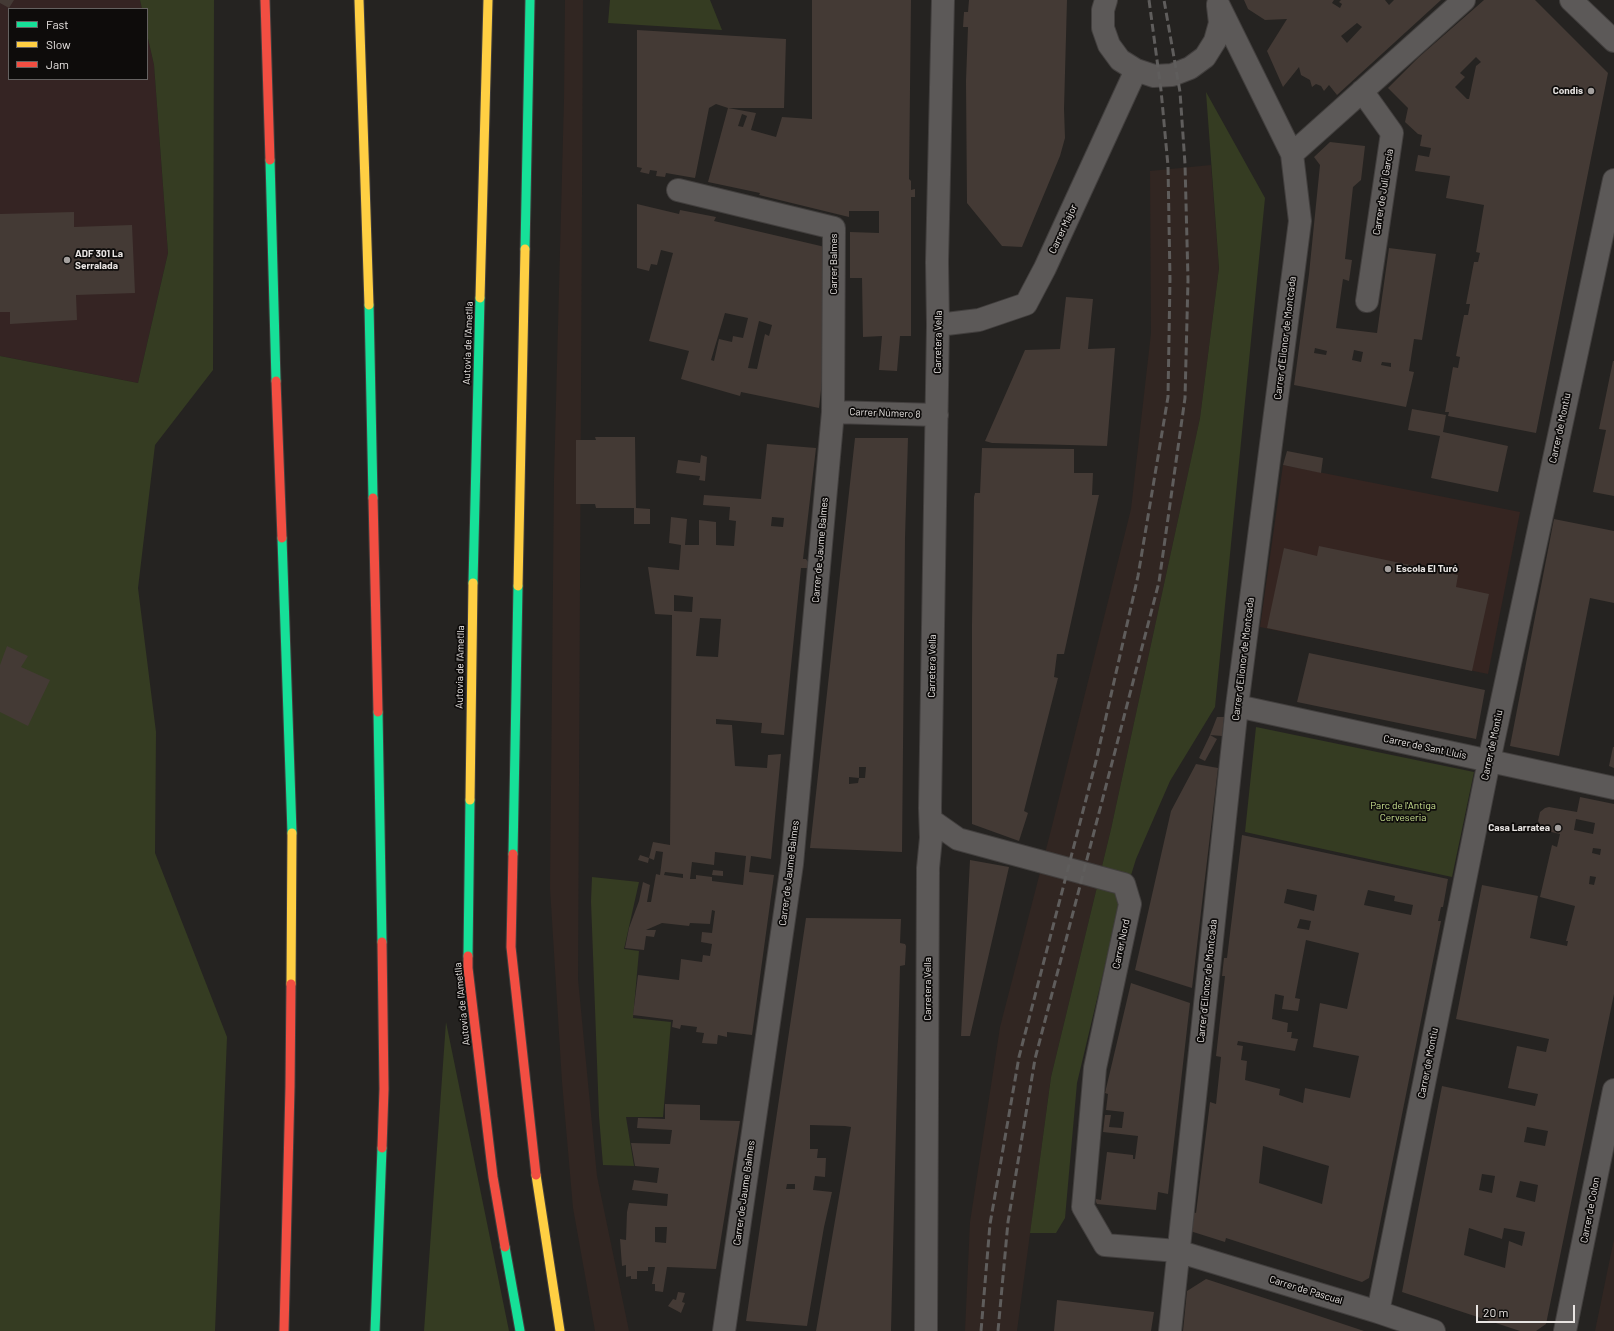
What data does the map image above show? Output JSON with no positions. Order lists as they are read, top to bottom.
{
  "streets": {
    "highway": ["Autovia de l'Ametlla"],
    "street": [
      "Carrer de Juli García",
      "Carrer Major",
      "Carrer Balmes",
      "Carrer d'Elionor de Montcada",
      "Carretera Vella",
      "Carrer Número 8",
      "Carrer de Montiu",
      "Carrer de Jaume Balmes",
      "Carrer de Sant Lluis",
      "Carrer Nord",
      "Carrer de Colon",
      "Carrer de Pascual"
    ]
  },
  "crossings": [
    ["Carrer Major", "Carretera Vella"],
    ["Carrer Balmes", "Carrer Número 8"],
    ["Carrer Balmes", "Carrer de Jaume Balmes"],
    ["Carrer d'Elionor de Montcada", "Carrer de Sant Lluis"],
    ["Carrer d'Elionor de Montcada", "Carrer de Pascual"],
    ["Carretera Vella", "Carrer Número 8"],
    ["Carretera Vella", "Carrer Nord"],
    ["Carrer Número 8", "Carrer de Jaume Balmes"],
    ["Carrer de Montiu", "Carrer de Sant Lluis"],
    ["Carrer de Montiu", "Carrer de Pascual"],
    ["Carrer Nord", "Carrer de Pascual"]
  ],
  "parks": ["Parc de l'Antiga Cerveseria"],
  "places": [
    "Condis",
    "ADF 301 La Serralada",
    "Escola El Turó",
    "Casa Larratea"
  ],
  "legend": ["Fast", "Slow", "Jam"],
  "scale_bar": "20 m"
}
